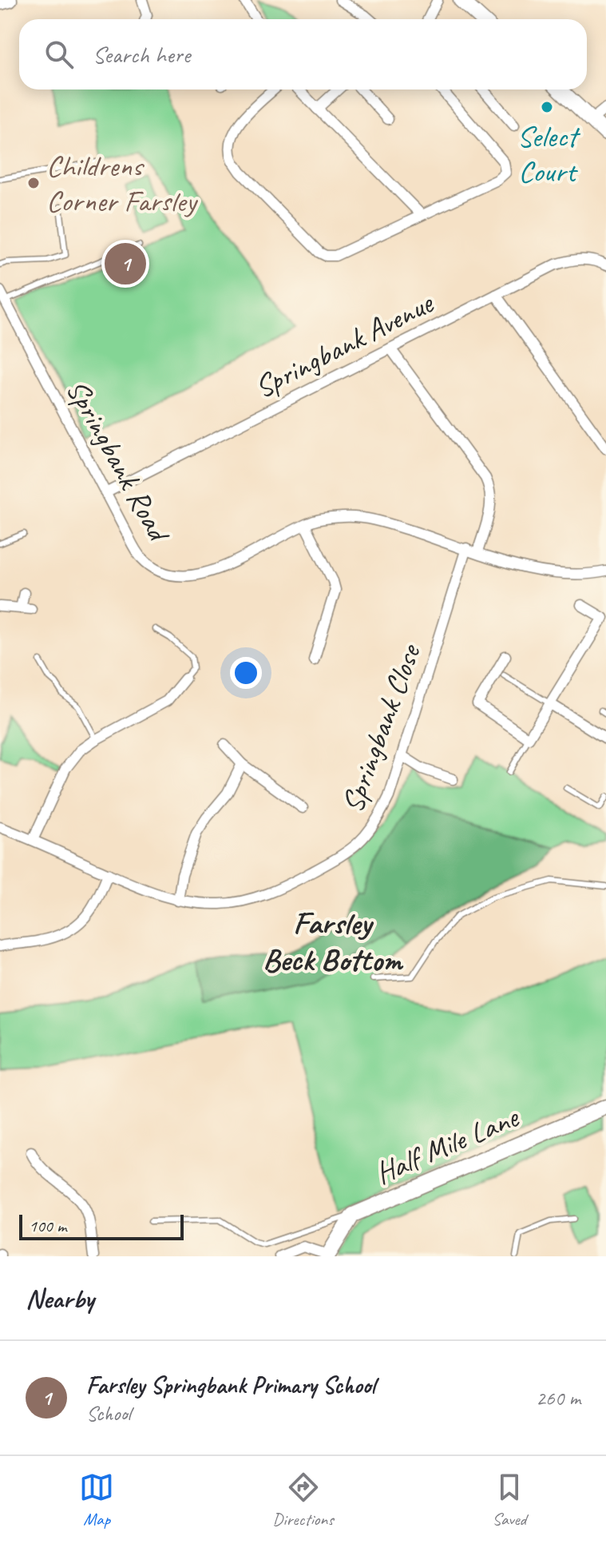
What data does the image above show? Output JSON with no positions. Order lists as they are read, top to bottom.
{
  "streets": {
    "street": [
      "Springbank Avenue",
      "Springbank Road",
      "Springbank Close",
      "Half Mile Lane"
    ]
  },
  "crossings": [
    ["Springbank Avenue", "Springbank Road"],
    ["Springbank Road", "Springbank Close"]
  ],
  "districts": ["Farsley Beck Bottom"],
  "places": ["Select Court", "Childrens Corner Farsley"],
  "scale_bar": "100 m",
  "page": {
    "search": "Search here",
    "pins": "1",
    "scale": "100 m",
    "heading": "Nearby",
    "list": [
      {
        "mark": "1",
        "name": "Farsley Springbank Primary School",
        "note": "School",
        "value": "260 m"
      }
    ],
    "nav": ["Map", "Directions", "Saved"]
  }
}
